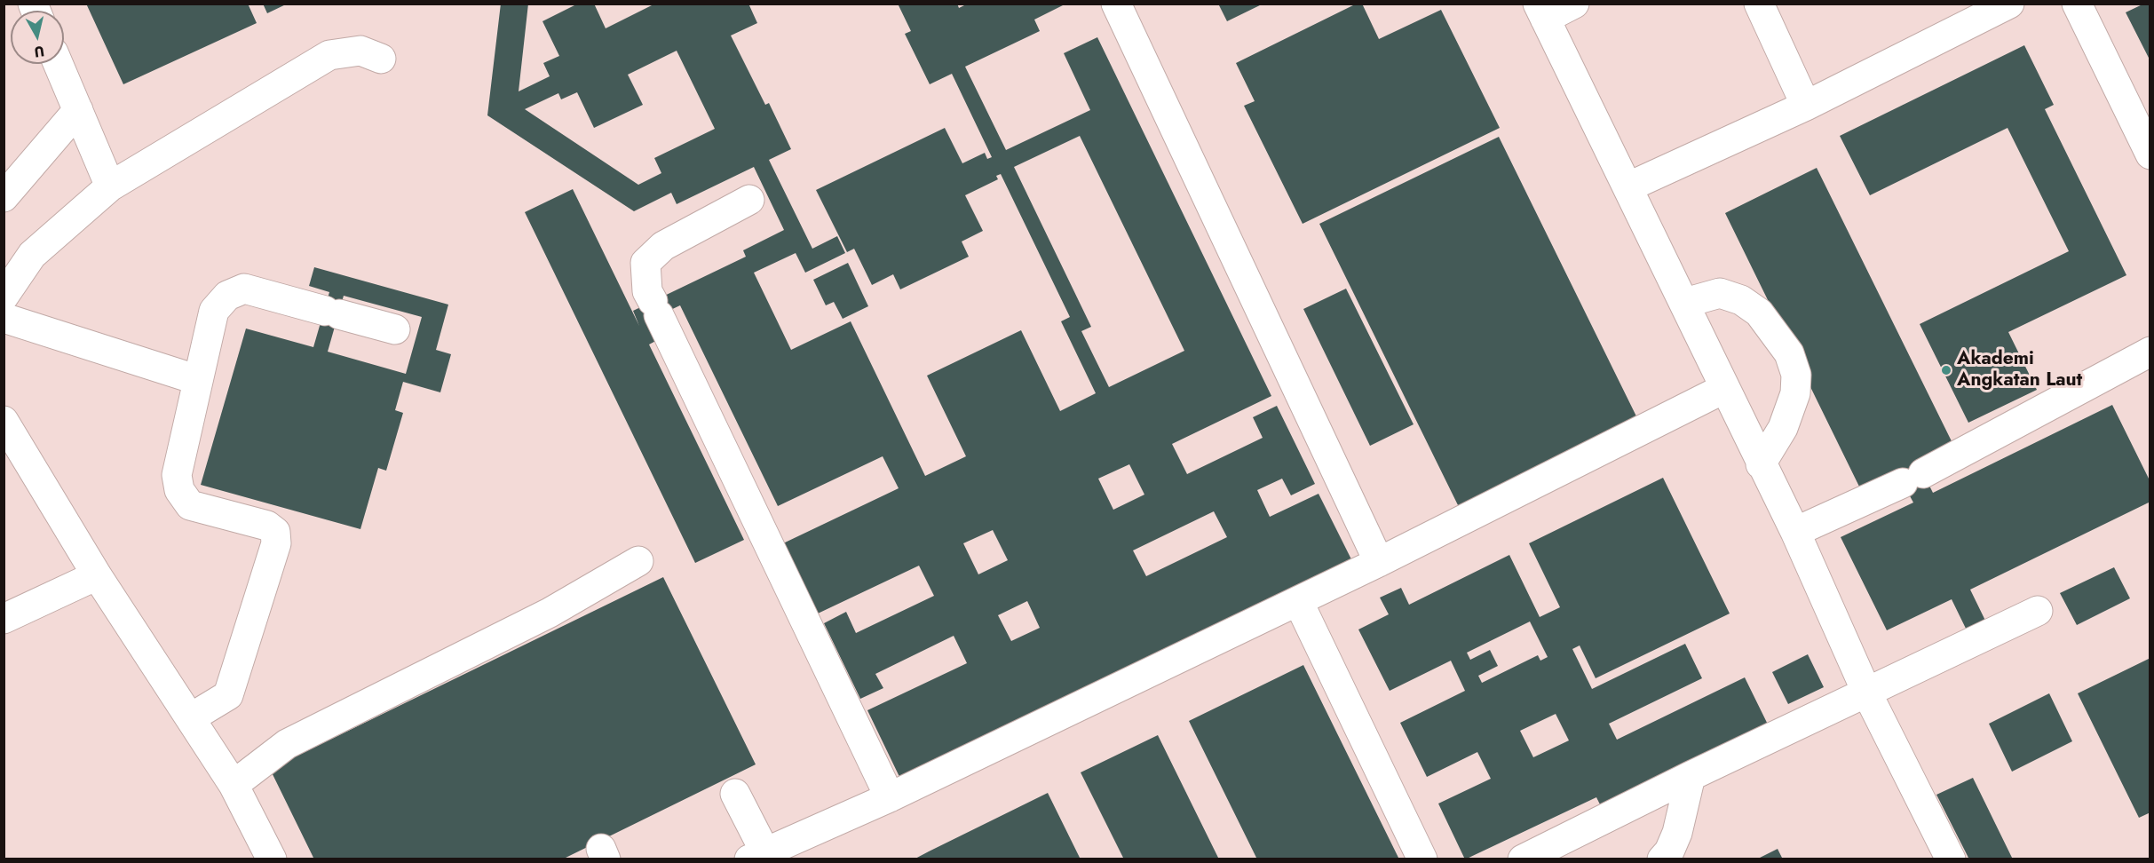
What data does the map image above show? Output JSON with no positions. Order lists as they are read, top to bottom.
{
  "places": ["Akademi Angkatan Laut"],
  "north": "bottom"
}
